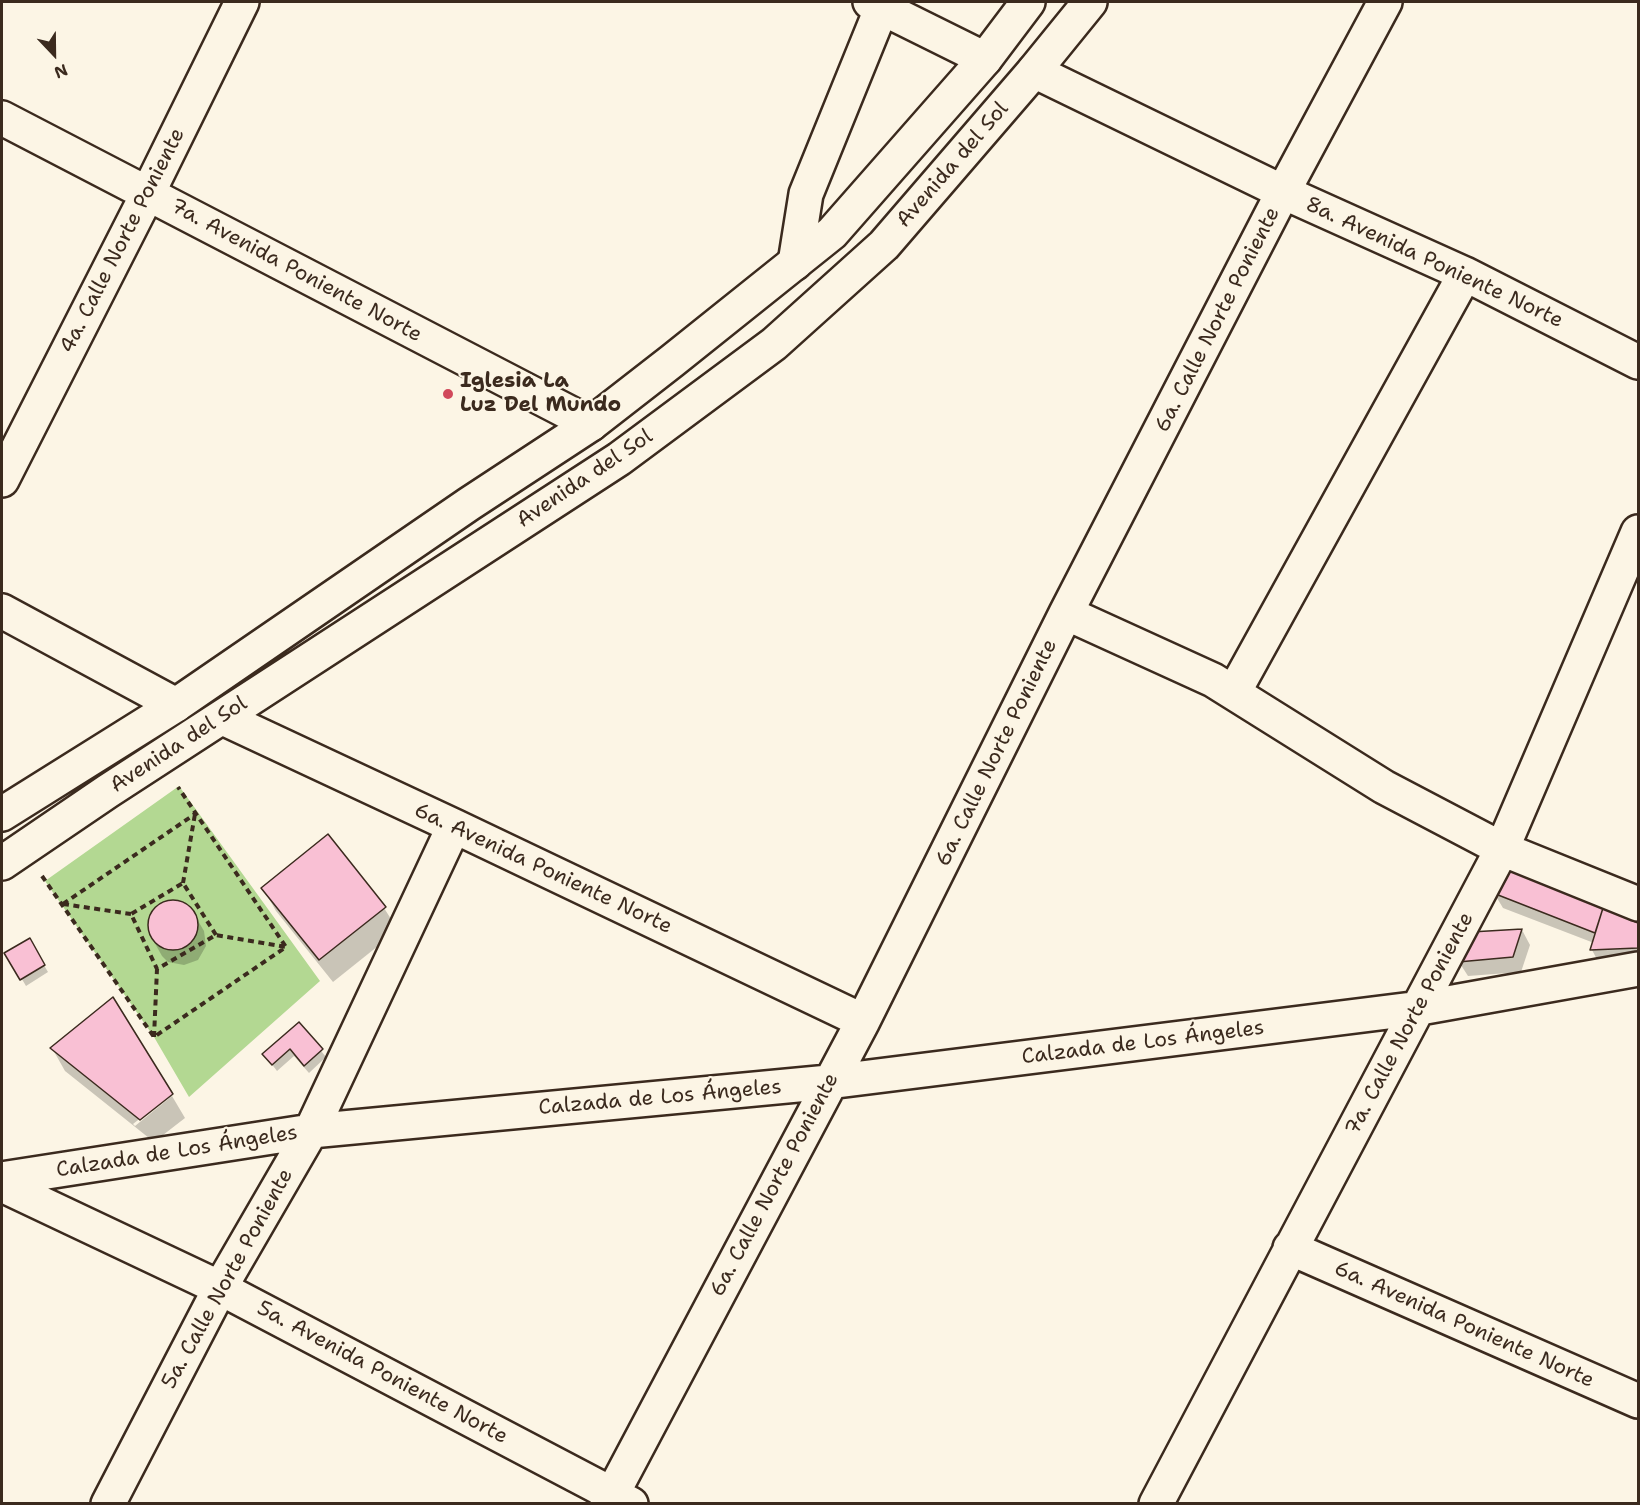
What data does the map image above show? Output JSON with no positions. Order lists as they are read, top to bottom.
{
  "streets": {
    "street": [
      "Avenida del Sol",
      "4a. Calle Norte Poniente",
      "8a. Avenida Poniente Norte",
      "7a. Avenida Poniente Norte",
      "6a. Calle Norte Poniente",
      "6a. Avenida Poniente Norte",
      "7a. Calle Norte Poniente",
      "Calzada de Los Ángeles",
      "5a. Calle Norte Poniente",
      "5a. Avenida Poniente Norte"
    ]
  },
  "crossings": [
    ["Avenida del Sol", "8a. Avenida Poniente Norte"],
    ["Avenida del Sol", "7a. Avenida Poniente Norte"],
    ["Avenida del Sol", "6a. Avenida Poniente Norte"],
    ["4a. Calle Norte Poniente", "7a. Avenida Poniente Norte"],
    ["8a. Avenida Poniente Norte", "6a. Calle Norte Poniente"],
    ["6a. Calle Norte Poniente", "6a. Avenida Poniente Norte"],
    ["6a. Calle Norte Poniente", "Calzada de Los Ángeles"],
    ["6a. Calle Norte Poniente", "5a. Avenida Poniente Norte"],
    ["6a. Avenida Poniente Norte", "7a. Calle Norte Poniente"],
    ["6a. Avenida Poniente Norte", "5a. Calle Norte Poniente"],
    ["7a. Calle Norte Poniente", "Calzada de Los Ángeles"],
    ["Calzada de Los Ángeles", "5a. Calle Norte Poniente"],
    ["5a. Calle Norte Poniente", "5a. Avenida Poniente Norte"]
  ],
  "places": ["Iglesia La Luz Del Mundo"],
  "north": "bottom"
}
